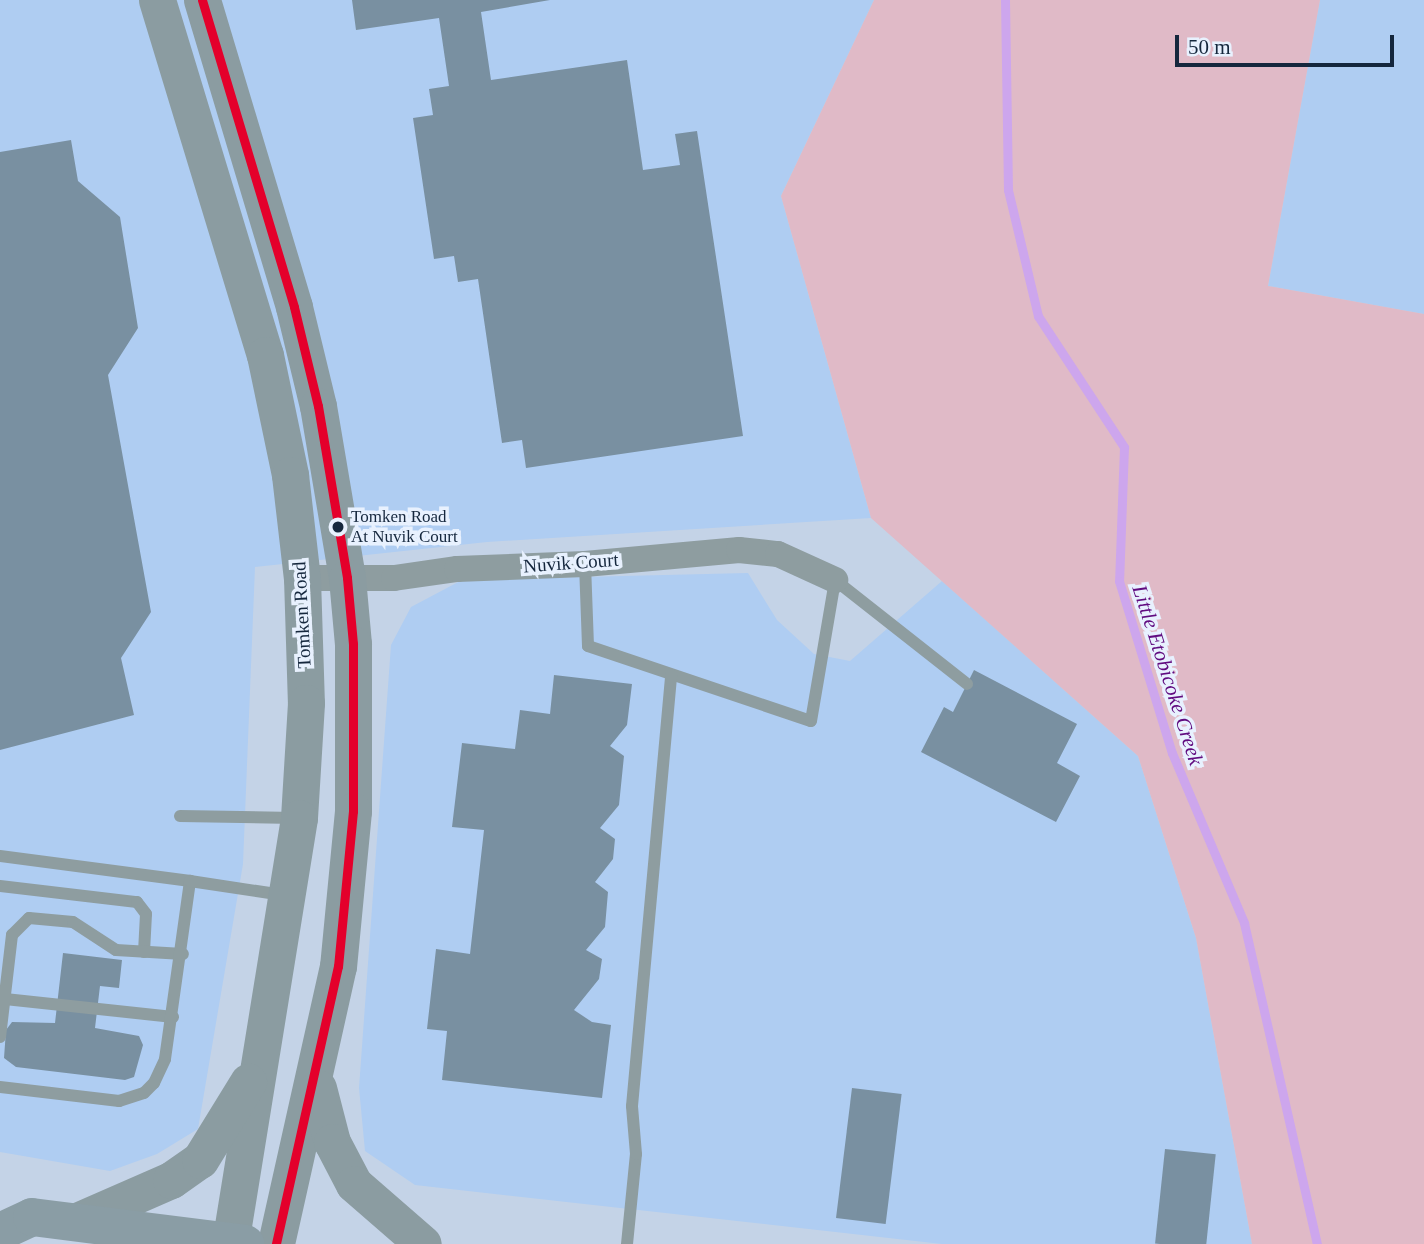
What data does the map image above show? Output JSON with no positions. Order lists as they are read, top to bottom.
{
  "streets": {
    "main road": ["Tomken Road"],
    "street": ["Nuvik Court"]
  },
  "crossings": [
    ["Nuvik Court", "Tomken Road"]
  ],
  "water": ["Little Etobicoke Creek"],
  "places": ["Tomken Road At Nuvik Court"],
  "scale_bar": "50 m"
}
